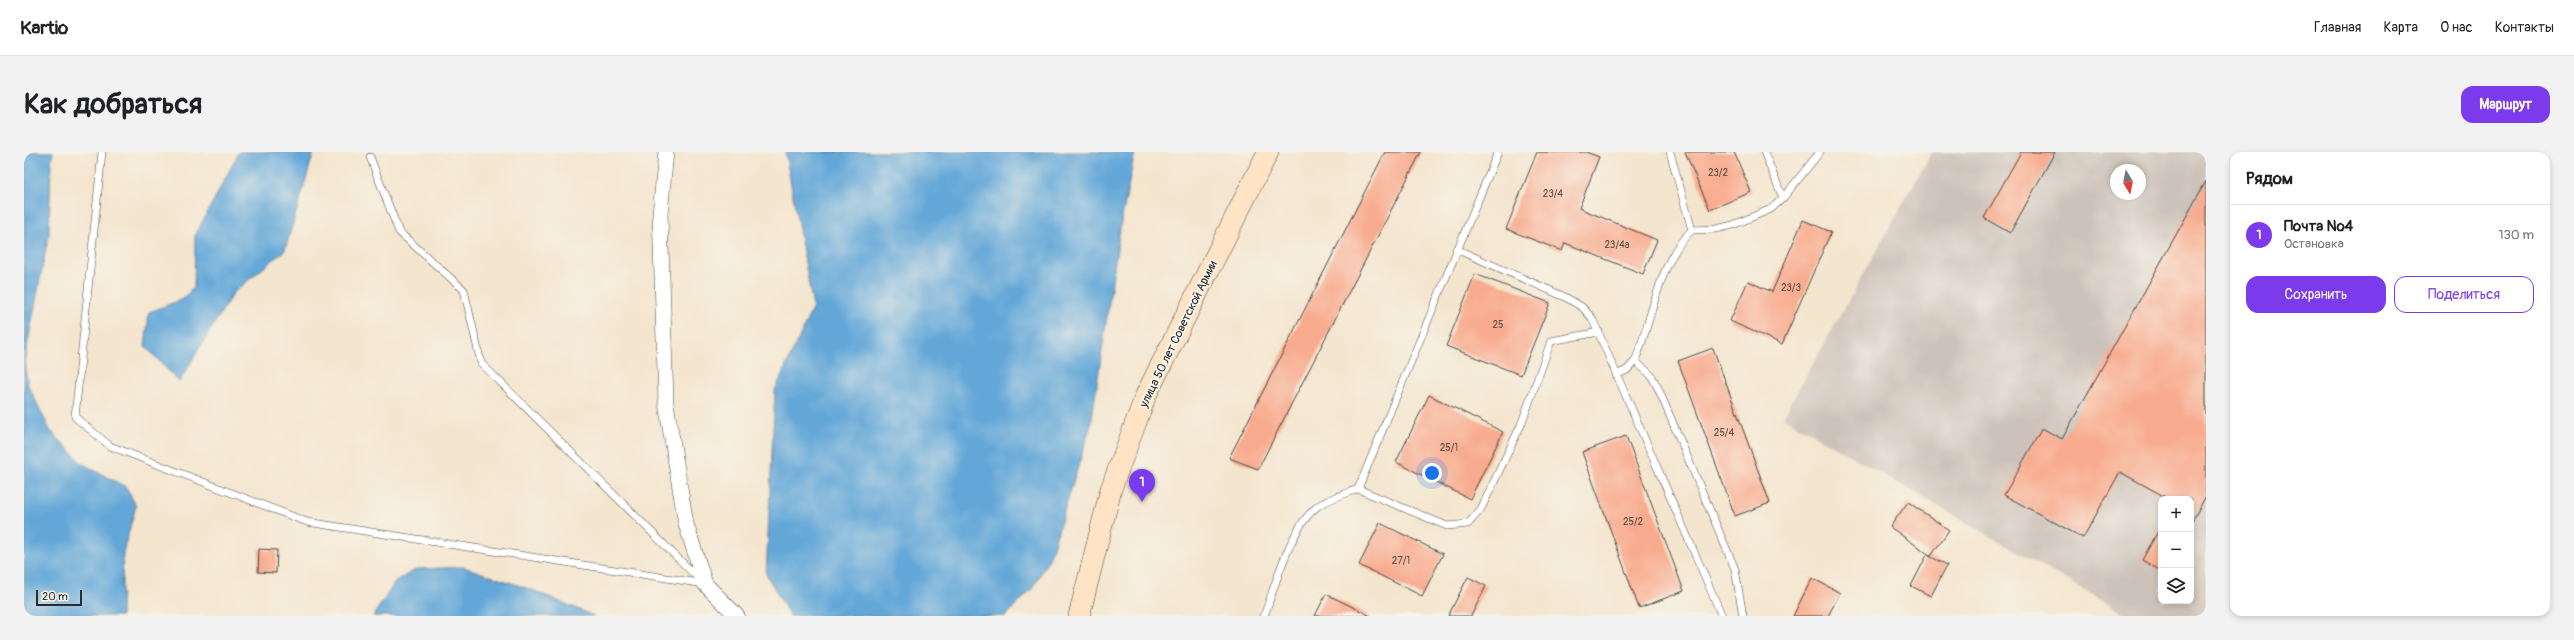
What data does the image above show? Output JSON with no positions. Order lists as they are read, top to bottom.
{
  "streets": {
    "main road": ["улица 50 лет Советской Армии"]
  },
  "house_numbers": [
    "23/2",
    "23/4",
    "23/4а",
    "23/3",
    "25",
    "25/4",
    "25/1",
    "25/2",
    "27/1"
  ],
  "scale_bar": "20 m",
  "north": "bottom",
  "page": {
    "header": "Kartio",
    "nav": [
      "Главная",
      "Карта",
      "О нас",
      "Контакты"
    ],
    "buttons": [
      "Маршрут",
      ["Сохранить", "Поделиться"]
    ],
    "title": "Как добраться",
    "heading": "Рядом",
    "list": [
      {
        "mark": "1",
        "name": "Почта №4",
        "note": "Остановка",
        "value": "130 m"
      }
    ],
    "pins": "1",
    "map_buttons": ["+", "−"],
    "scale": "20 m"
  }
}
